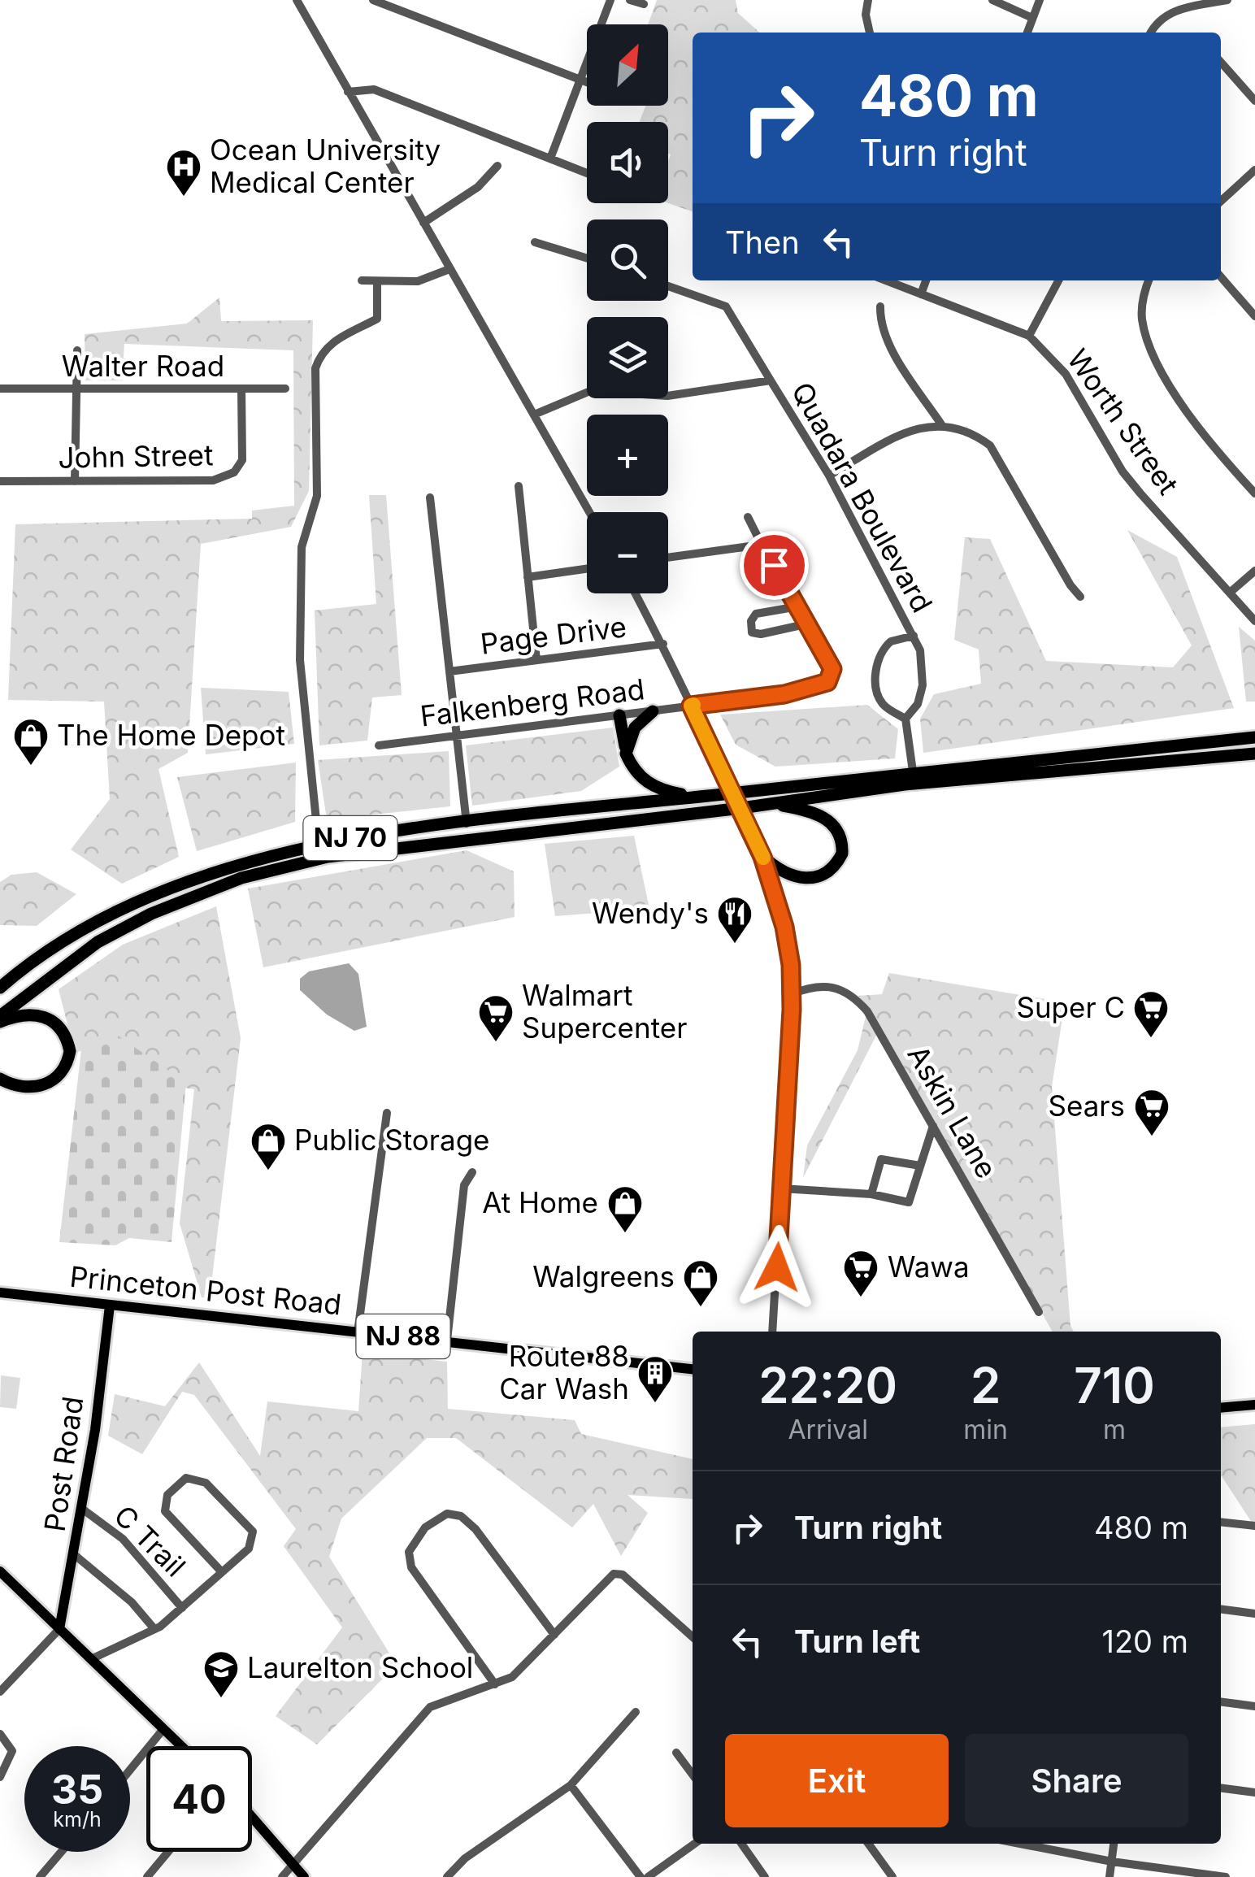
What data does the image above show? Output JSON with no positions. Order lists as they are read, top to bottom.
{
  "streets": {
    "highway": ["NJ 70"],
    "main road": ["Princeton Post Road", "NJ 88", "Post Road"],
    "street": [
      "Walter Road",
      "Worth Street",
      "John Street",
      "Quadara Boulevard",
      "Page Drive",
      "Falkenberg Road",
      "Askin Lane",
      "C Trail"
    ]
  },
  "crossings": [
    ["Walter Road", "John Street"],
    ["Princeton Post Road", "Post Road"],
    ["Post Road", "C Trail"]
  ],
  "places": {
    "hospital": ["Ocean University Medical Center"],
    "shop": [
      "The Home Depot",
      "Public Storage",
      "At Home",
      "Walgreens"
    ],
    "restaurant": ["Wendy's"],
    "supermarket": [
      "Super C",
      "Walmart Supercenter",
      "Sears",
      "Wawa"
    ],
    "building": ["Route 88 Car Wash"],
    "school or university": ["Laurelton School"]
  },
  "north": "top right",
  "page": {
    "map_buttons": ["+", "−"],
    "turn": ["480 m", "Turn right"],
    "then": "Then",
    "eta": [
      "22:20",
      "Arrival",
      "2",
      "min",
      "710",
      "m"
    ],
    "list": [
      {
        "name": "Turn right",
        "value": "480 m"
      },
      {
        "name": "Turn left",
        "value": "120 m"
      }
    ],
    "buttons": ["Exit", "Share"],
    "speed": "35 km/h",
    "limit": "40"
  }
}
